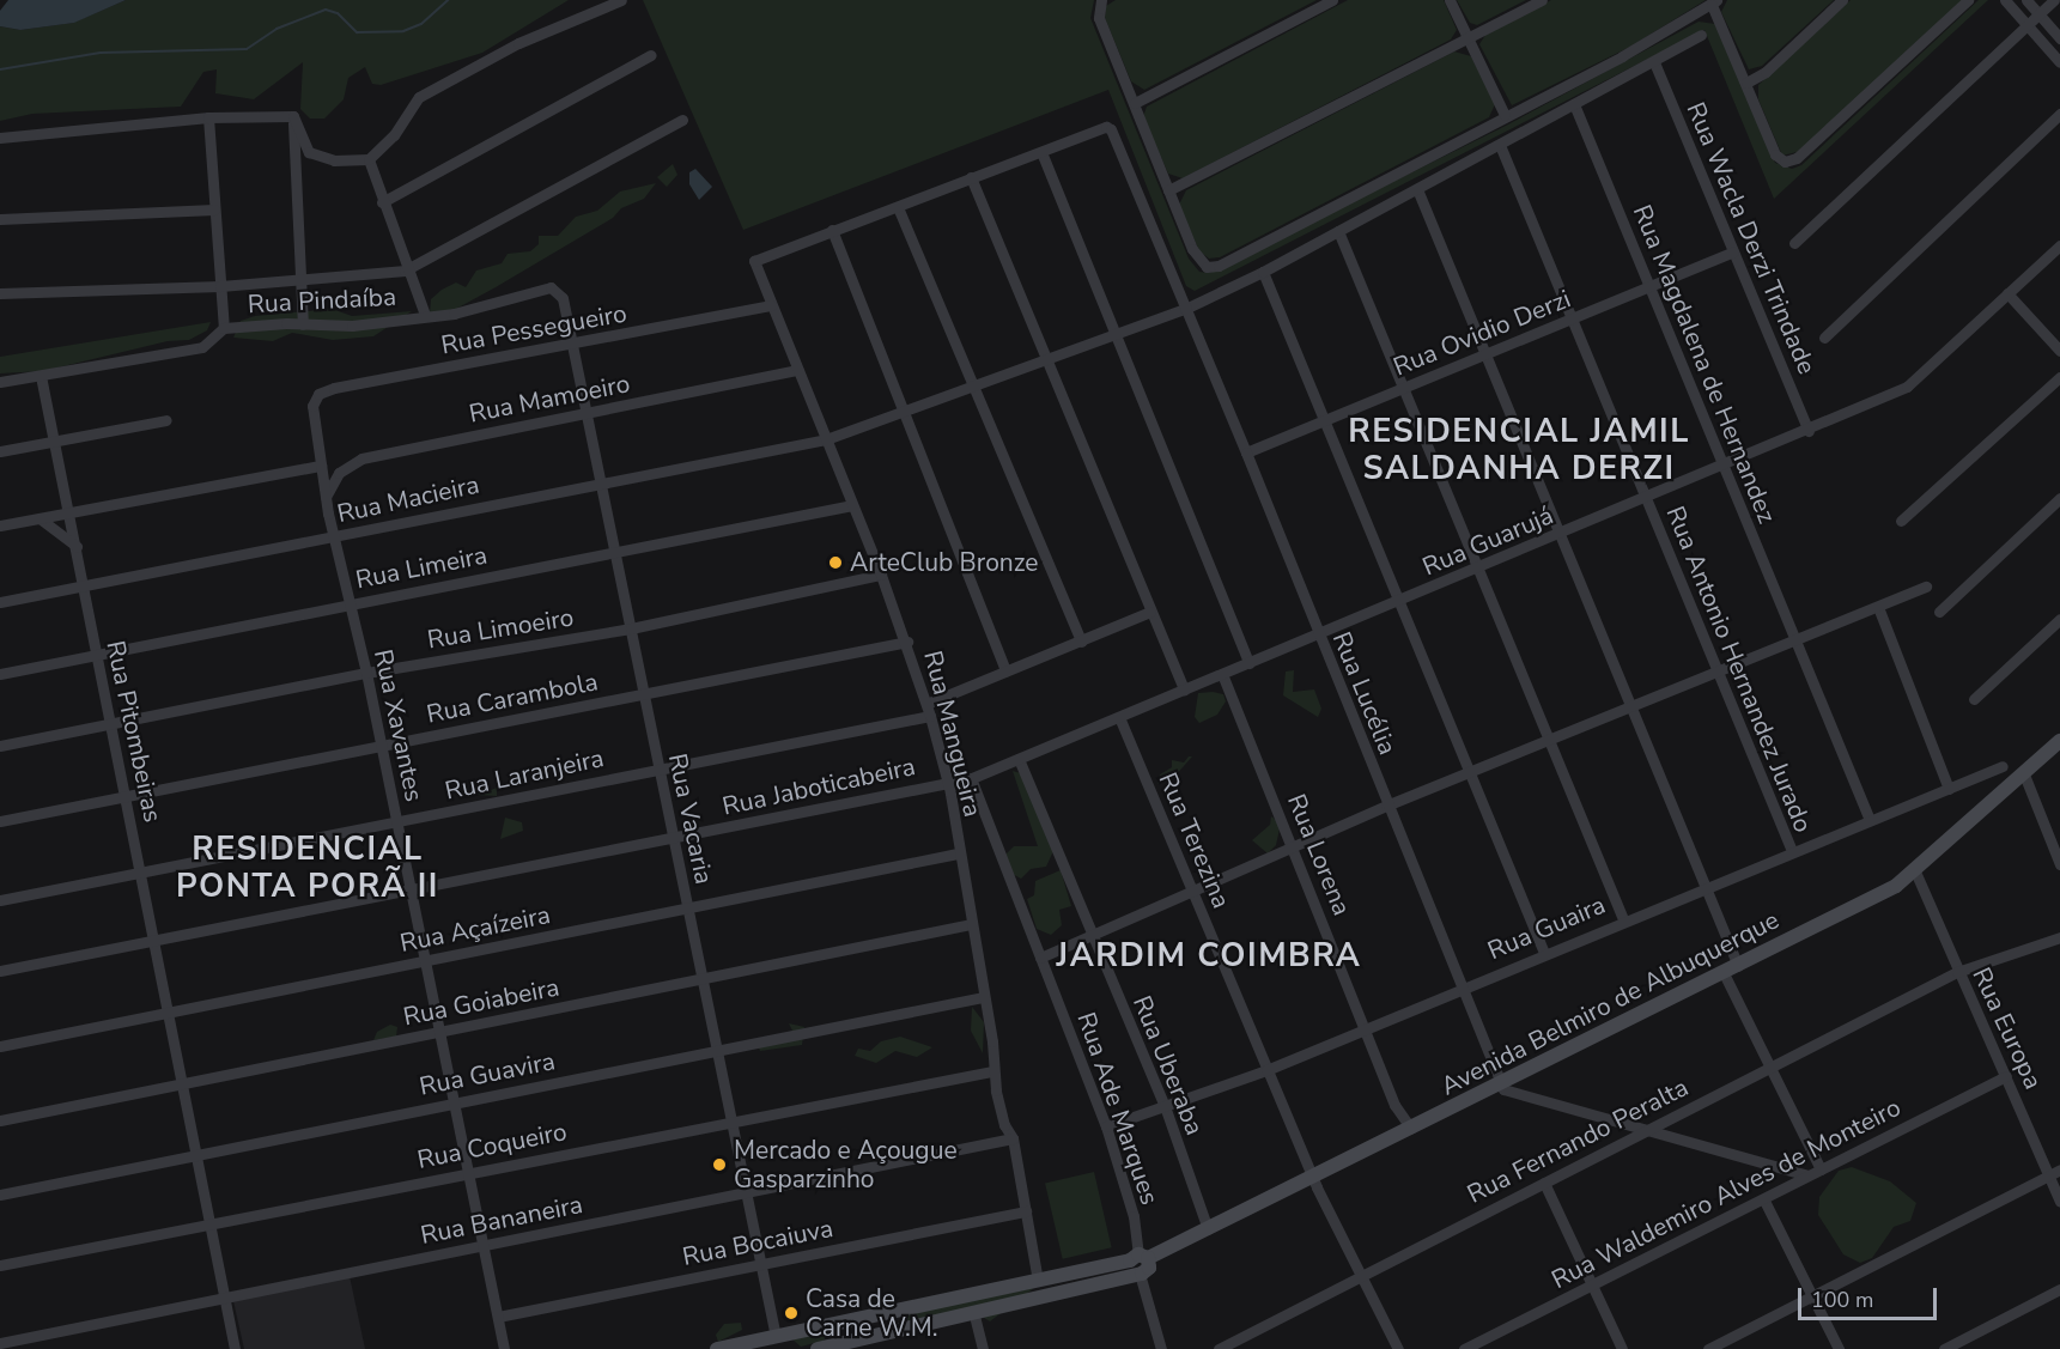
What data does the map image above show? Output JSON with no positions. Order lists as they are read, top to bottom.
{
  "streets": {
    "main road": ["Avenida Belmiro de Albuquerque"],
    "street": [
      "Rua Wacla Derzi Trindade",
      "Rua Pindaíba",
      "Rua Pessegueiro",
      "Rua Ovidio Derzi",
      "Rua Magdalena de Hernandez",
      "Rua Mamoeiro",
      "Rua Macieira",
      "Rua Guarujá",
      "Rua Limeira",
      "Rua Limoeiro",
      "Rua Antonio Hernandez Jurado",
      "Rua Lucélia",
      "Rua Carambola",
      "Rua Xavantes",
      "Rua Pitombeiras",
      "Rua Mangueira",
      "Rua Laranjeira",
      "Rua Jaboticabeira",
      "Rua Vacaria",
      "Rua Terezina",
      "Rua Lorena",
      "Rua Guaira",
      "Rua Açaízeira",
      "Rua Goiabeira",
      "Rua Europa",
      "Rua Uberaba",
      "Rua Guavira",
      "Rua Ade Marques",
      "Rua Fernando Peralta",
      "Rua Coqueiro",
      "Rua Waldemiro Alves de Monteiro",
      "Rua Bananeira",
      "Rua Bocaiuva"
    ]
  },
  "crossings": [
    ["Rua Wacla Derzi Trindade", "Rua Ovidio Derzi"],
    ["Rua Wacla Derzi Trindade", "Rua Macieira"],
    ["Rua Wacla Derzi Trindade", "Rua Guarujá"],
    ["Rua Pindaíba", "Rua Pitombeiras"],
    ["Rua Pindaíba", "Rua Vacaria"],
    ["Rua Pessegueiro", "Rua Xavantes"],
    ["Rua Pessegueiro", "Rua Mangueira"],
    ["Rua Pessegueiro", "Rua Vacaria"],
    ["Rua Ovidio Derzi", "Rua Magdalena de Hernandez"],
    ["Rua Ovidio Derzi", "Rua Antonio Hernandez Jurado"],
    ["Rua Ovidio Derzi", "Rua Lucélia"],
    ["Rua Magdalena de Hernandez", "Rua Macieira"],
    ["Rua Magdalena de Hernandez", "Rua Guarujá"],
    ["Rua Magdalena de Hernandez", "Rua Guaira"],
    ["Rua Mamoeiro", "Rua Xavantes"],
    ["Rua Mamoeiro", "Rua Mangueira"],
    ["Rua Mamoeiro", "Rua Vacaria"],
    ["Rua Macieira", "Rua Antonio Hernandez Jurado"],
    ["Rua Macieira", "Rua Lucélia"],
    ["Rua Macieira", "Rua Xavantes"],
    ["Rua Macieira", "Rua Pitombeiras"],
    ["Rua Macieira", "Rua Mangueira"],
    ["Rua Macieira", "Rua Vacaria"],
    ["Rua Guarujá", "Rua Antonio Hernandez Jurado"],
    ["Rua Guarujá", "Rua Lucélia"],
    ["Rua Guarujá", "Rua Jaboticabeira"],
    ["Rua Guarujá", "Rua Terezina"],
    ["Rua Guarujá", "Rua Lorena"],
    ["Rua Guarujá", "Rua Uberaba"],
    ["Rua Guarujá", "Rua Ade Marques"],
    ["Rua Limeira", "Rua Xavantes"],
    ["Rua Limeira", "Rua Pitombeiras"],
    ["Rua Limeira", "Rua Mangueira"],
    ["Rua Limeira", "Rua Vacaria"],
    ["Rua Limoeiro", "Rua Xavantes"],
    ["Rua Limoeiro", "Rua Pitombeiras"],
    ["Rua Limoeiro", "Rua Mangueira"],
    ["Rua Limoeiro", "Rua Vacaria"],
    ["Rua Antonio Hernandez Jurado", "Rua Guaira"],
    ["Rua Lucélia", "Rua Guaira"],
    ["Rua Lucélia", "Avenida Belmiro de Albuquerque"],
    ["Rua Carambola", "Rua Xavantes"],
    ["Rua Carambola", "Rua Pitombeiras"],
    ["Rua Carambola", "Rua Mangueira"],
    ["Rua Carambola", "Rua Vacaria"],
    ["Rua Xavantes", "Rua Laranjeira"],
    ["Rua Xavantes", "Rua Jaboticabeira"],
    ["Rua Xavantes", "Rua Açaízeira"],
    ["Rua Xavantes", "Rua Goiabeira"],
    ["Rua Xavantes", "Rua Guavira"],
    ["Rua Xavantes", "Rua Coqueiro"],
    ["Rua Xavantes", "Rua Bananeira"],
    ["Rua Xavantes", "Rua Bocaiuva"],
    ["Rua Pitombeiras", "Rua Laranjeira"],
    ["Rua Pitombeiras", "Rua Jaboticabeira"],
    ["Rua Pitombeiras", "Rua Açaízeira"],
    ["Rua Pitombeiras", "Rua Goiabeira"],
    ["Rua Pitombeiras", "Rua Guavira"],
    ["Rua Pitombeiras", "Rua Coqueiro"],
    ["Rua Pitombeiras", "Rua Bananeira"],
    ["Rua Mangueira", "Rua Laranjeira"],
    ["Rua Mangueira", "Rua Jaboticabeira"],
    ["Rua Mangueira", "Rua Açaízeira"],
    ["Rua Mangueira", "Rua Goiabeira"],
    ["Rua Mangueira", "Avenida Belmiro de Albuquerque"],
    ["Rua Mangueira", "Rua Guavira"],
    ["Rua Mangueira", "Rua Coqueiro"],
    ["Rua Mangueira", "Rua Bananeira"],
    ["Rua Mangueira", "Rua Bocaiuva"],
    ["Rua Laranjeira", "Rua Vacaria"],
    ["Rua Jaboticabeira", "Rua Vacaria"],
    ["Rua Jaboticabeira", "Rua Ade Marques"],
    ["Rua Vacaria", "Rua Açaízeira"],
    ["Rua Vacaria", "Rua Goiabeira"],
    ["Rua Vacaria", "Avenida Belmiro de Albuquerque"],
    ["Rua Vacaria", "Rua Guavira"],
    ["Rua Vacaria", "Rua Coqueiro"],
    ["Rua Vacaria", "Rua Bananeira"],
    ["Rua Vacaria", "Rua Bocaiuva"],
    ["Rua Terezina", "Rua Guaira"],
    ["Rua Terezina", "Avenida Belmiro de Albuquerque"],
    ["Rua Terezina", "Rua Fernando Peralta"],
    ["Rua Lorena", "Rua Guaira"],
    ["Rua Lorena", "Avenida Belmiro de Albuquerque"],
    ["Rua Guaira", "Rua Uberaba"],
    ["Rua Guaira", "Rua Ade Marques"],
    ["Avenida Belmiro de Albuquerque", "Rua Europa"],
    ["Avenida Belmiro de Albuquerque", "Rua Uberaba"],
    ["Avenida Belmiro de Albuquerque", "Rua Ade Marques"],
    ["Rua Europa", "Rua Fernando Peralta"],
    ["Rua Europa", "Rua Waldemiro Alves de Monteiro"]
  ],
  "districts": ["RESIDENCIAL JAMIL SALDANHA DERZI", "RESIDENCIAL PONTA PORÃ II", "JARDIM COIMBRA"],
  "places": ["ArteClub Bronze", "Mercado e Açougue Gasparzinho", "Casa de Carne W.M."],
  "scale_bar": "100 m"
}
